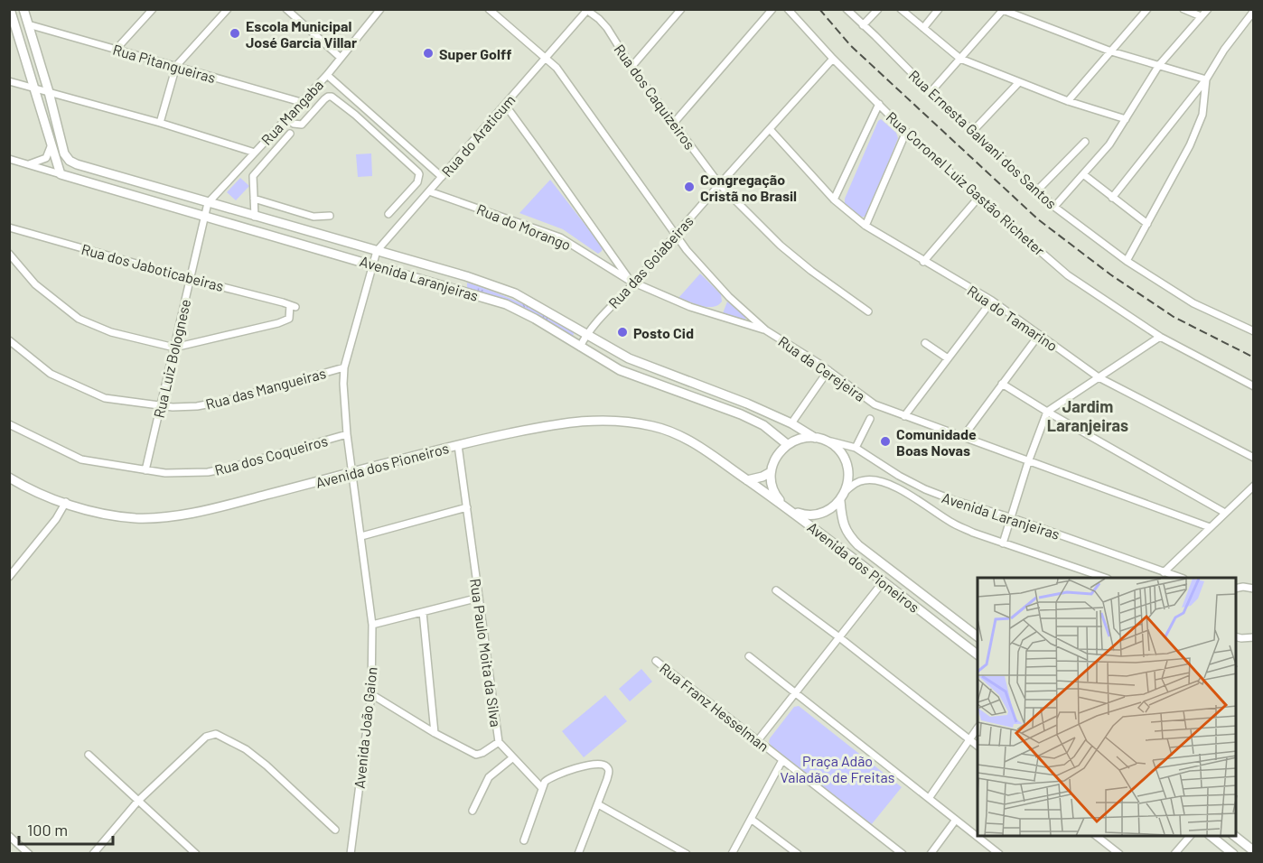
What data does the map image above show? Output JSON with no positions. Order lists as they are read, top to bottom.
{
  "streets": {
    "main road": ["Avenida Laranjeiras", "Avenida dos Pioneiros"],
    "street": [
      "Rua Pitangueiras",
      "Rua dos Caquizeiros",
      "Rua Mangaba",
      "Rua do Araticum",
      "Rua Ernesta Galvani dos Santos",
      "Rua Coronel Luiz Gastão Richeter",
      "Rua do Morango",
      "Rua das Goiabeiras",
      "Rua dos Jaboticabeiras",
      "Rua do Tamarino",
      "Rua Luiz Bolognese",
      "Rua da Cerejeira",
      "Rua das Mangueiras",
      "Rua dos Coqueiros",
      "Rua Paulo Moita da Silva",
      "Rua Franz Hesselman",
      "Avenida João Gaion"
    ]
  },
  "crossings": [
    ["Rua Pitangueiras", "Rua Mangaba"],
    ["Rua dos Caquizeiros", "Rua do Araticum"],
    ["Rua dos Caquizeiros", "Rua das Goiabeiras"],
    ["Rua Mangaba", "Avenida Laranjeiras"],
    ["Rua do Araticum", "Rua do Morango"],
    ["Rua do Araticum", "Avenida Laranjeiras"],
    ["Rua do Araticum", "Rua da Cerejeira"],
    ["Rua do Araticum", "Rua das Mangueiras"],
    ["Rua Coronel Luiz Gastão Richeter", "Rua das Goiabeiras"],
    ["Rua do Morango", "Rua das Goiabeiras"],
    ["Rua do Morango", "Rua da Cerejeira"],
    ["Rua das Goiabeiras", "Avenida Laranjeiras"],
    ["Rua das Goiabeiras", "Rua do Tamarino"],
    ["Rua das Goiabeiras", "Rua da Cerejeira"],
    ["Rua dos Jaboticabeiras", "Rua Luiz Bolognese"],
    ["Avenida Laranjeiras", "Rua Luiz Bolognese"],
    ["Avenida Laranjeiras", "Rua das Mangueiras"],
    ["Avenida Laranjeiras", "Avenida dos Pioneiros"],
    ["Rua Luiz Bolognese", "Rua das Mangueiras"],
    ["Rua Luiz Bolognese", "Rua dos Coqueiros"],
    ["Rua das Mangueiras", "Rua dos Coqueiros"],
    ["Rua das Mangueiras", "Avenida dos Pioneiros"],
    ["Rua das Mangueiras", "Avenida João Gaion"],
    ["Avenida dos Pioneiros", "Rua Paulo Moita da Silva"],
    ["Avenida dos Pioneiros", "Avenida João Gaion"]
  ],
  "districts": ["Jardim Laranjeiras"],
  "parks": ["Praça Adão Valadão de Freitas"],
  "places": [
    "Escola Municipal José Garcia Villar",
    "Super Golff",
    "Congregação Cristã no Brasil",
    "Posto Cid",
    "Comunidade Boas Novas"
  ],
  "scale_bar": "100 m"
}
